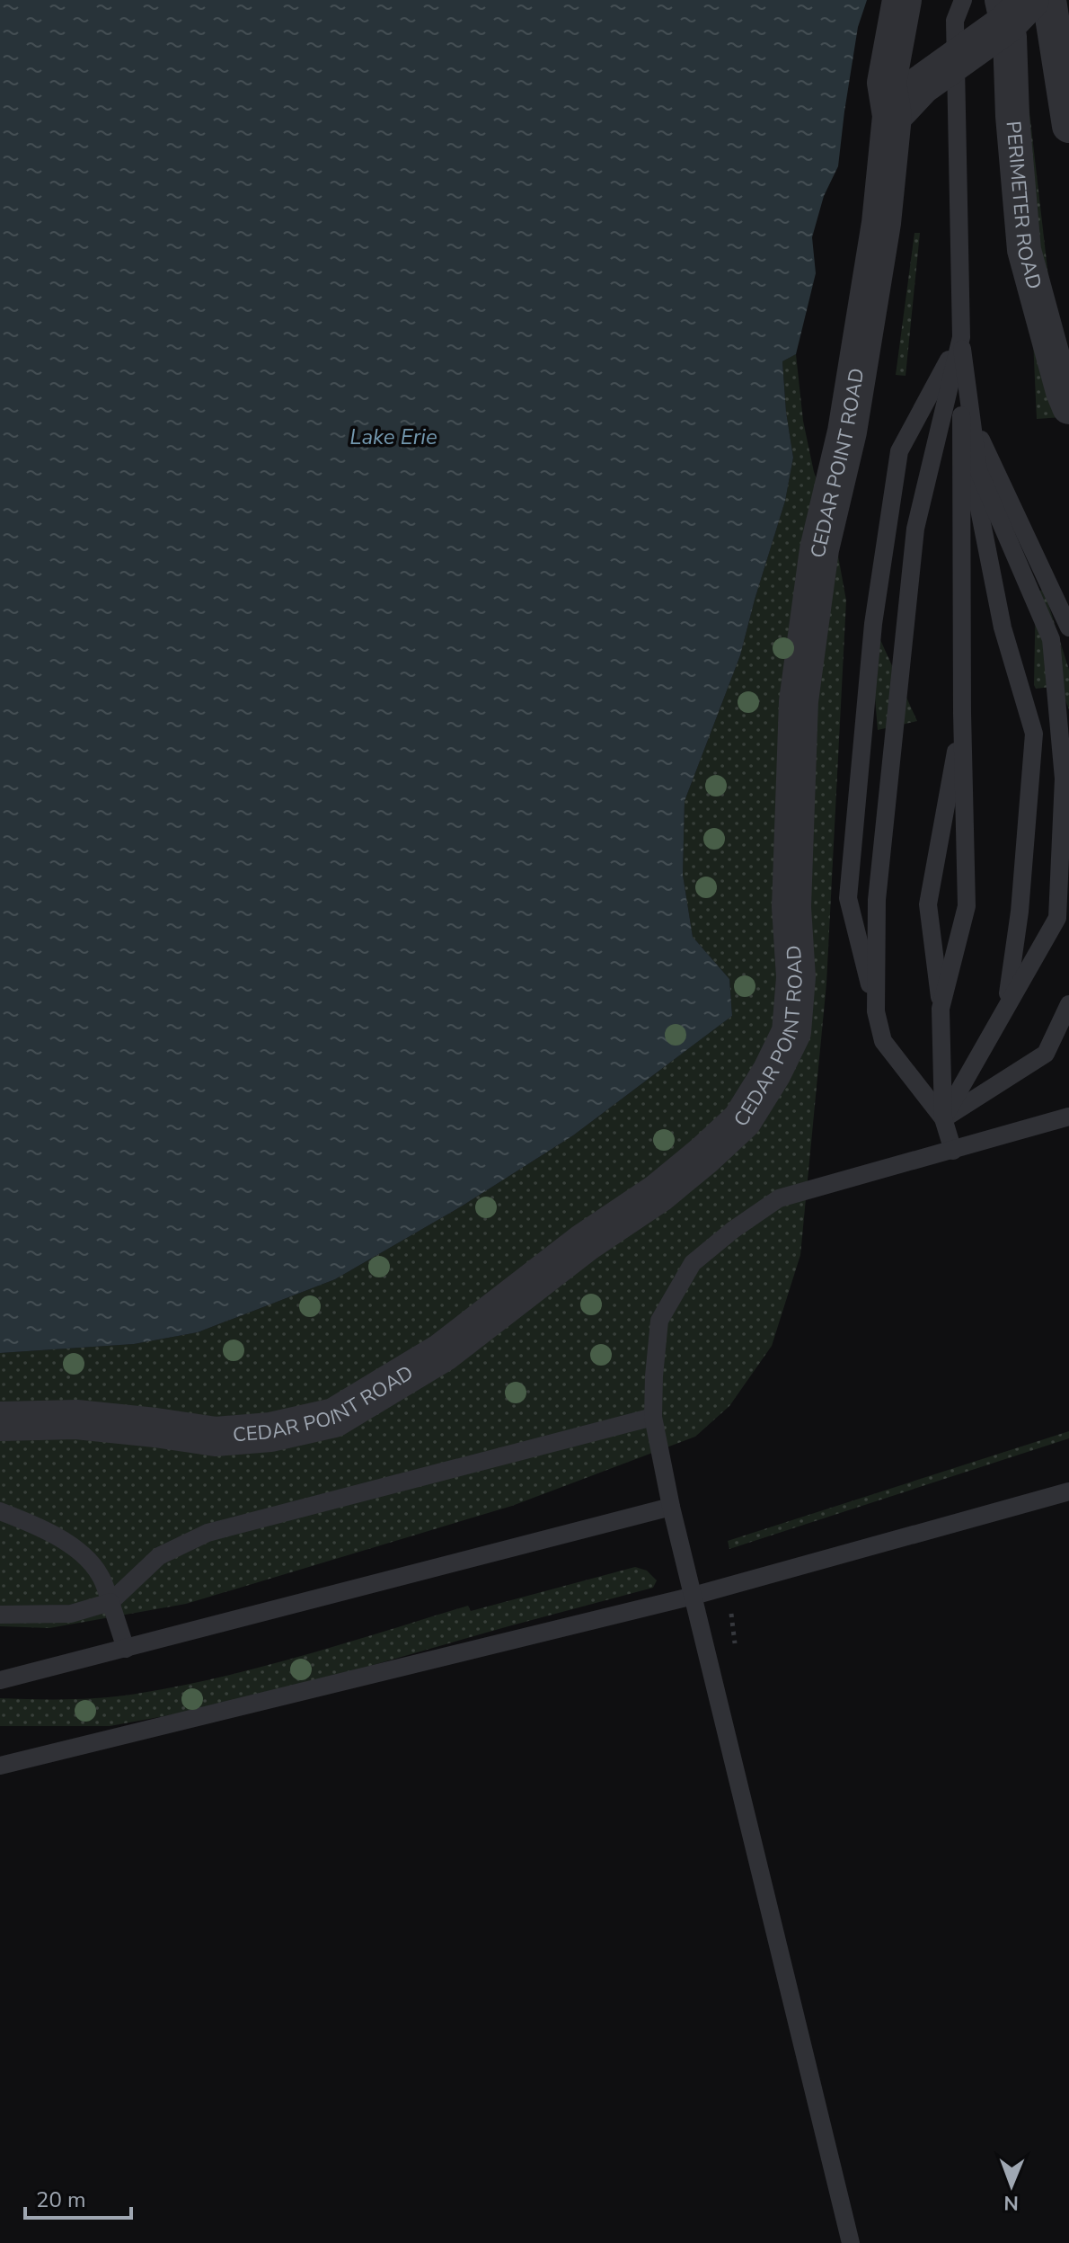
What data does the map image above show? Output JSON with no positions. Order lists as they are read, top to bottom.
{
  "streets": {
    "street": ["PERIMETER ROAD", "CEDAR POINT ROAD"]
  },
  "water": ["Lake Erie"],
  "scale_bar": "20 m",
  "north": "bottom"
}
